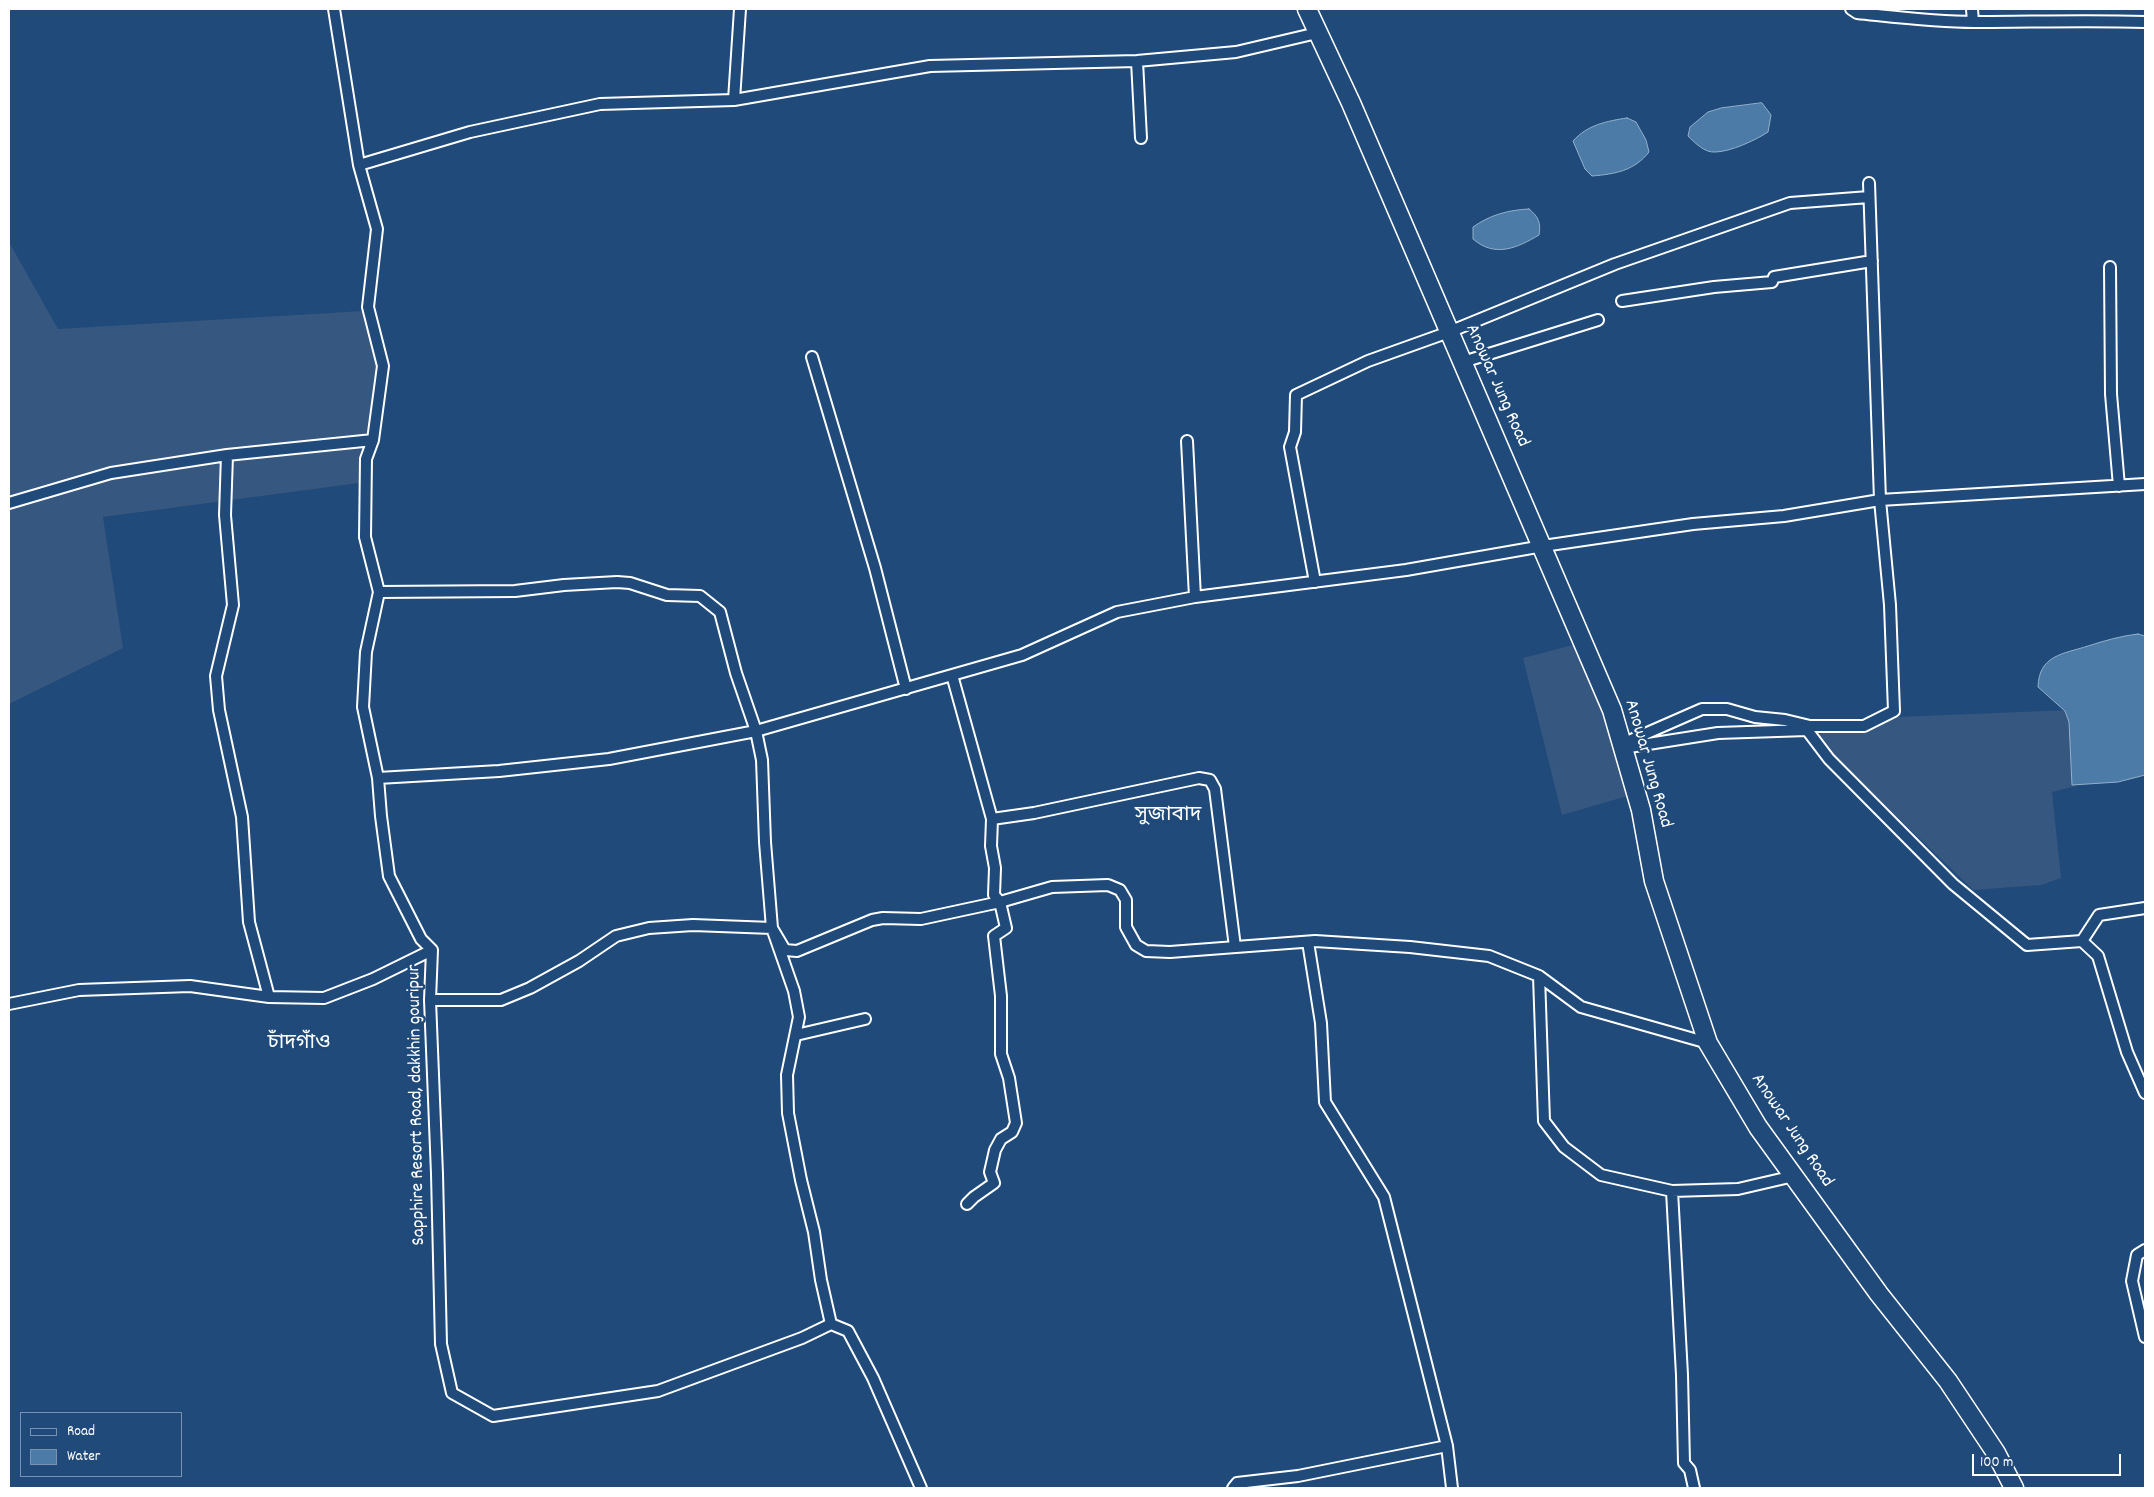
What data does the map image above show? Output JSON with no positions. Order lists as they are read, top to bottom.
{
  "streets": {
    "highway": ["Anowar Jung Road"],
    "street": ["Sapphire Resort Road, dakkhin gouripur"]
  },
  "districts": ["সুজাবাদ", "চাঁদগাঁও"],
  "legend": ["Road", "Water"],
  "scale_bar": "100 m"
}
